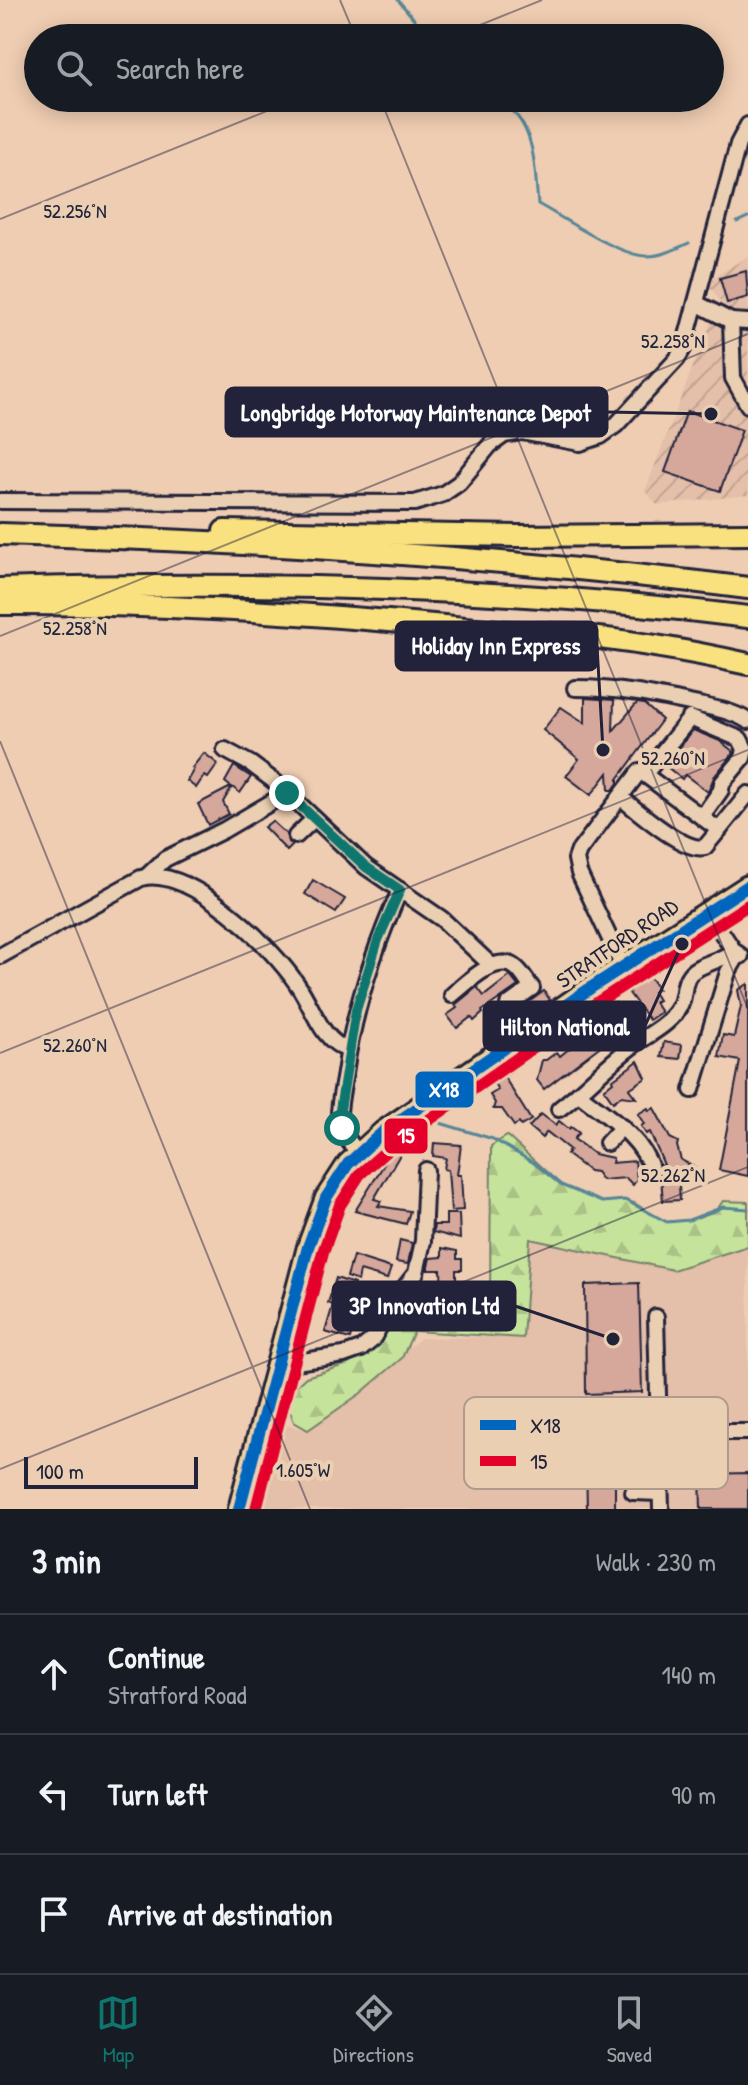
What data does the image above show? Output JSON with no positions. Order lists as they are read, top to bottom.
{
  "streets": {
    "highway": ["STRATFORD ROAD"]
  },
  "places": [
    "Longbridge Motorway Maintenance Depot",
    "Holiday Inn Express",
    "Hilton National",
    "3P Innovation Ltd"
  ],
  "lines": ["transit line X18", "transit line 15"],
  "legend": ["X18", "15"],
  "scale_bar": "100 m",
  "page": {
    "search": "Search here",
    "scale": "100 m",
    "heading": ["3 min", "Walk · 230 m"],
    "list": [
      ["Continue", "Stratford Road", "140 m"],
      ["Turn left", "90 m"],
      "Arrive at destination"
    ],
    "nav": ["Map", "Directions", "Saved"]
  },
  "coordinates": [
    "52.256°N",
    "52.258°N",
    "52.260°N",
    "52.262°N",
    "1.605°W"
  ]
}
